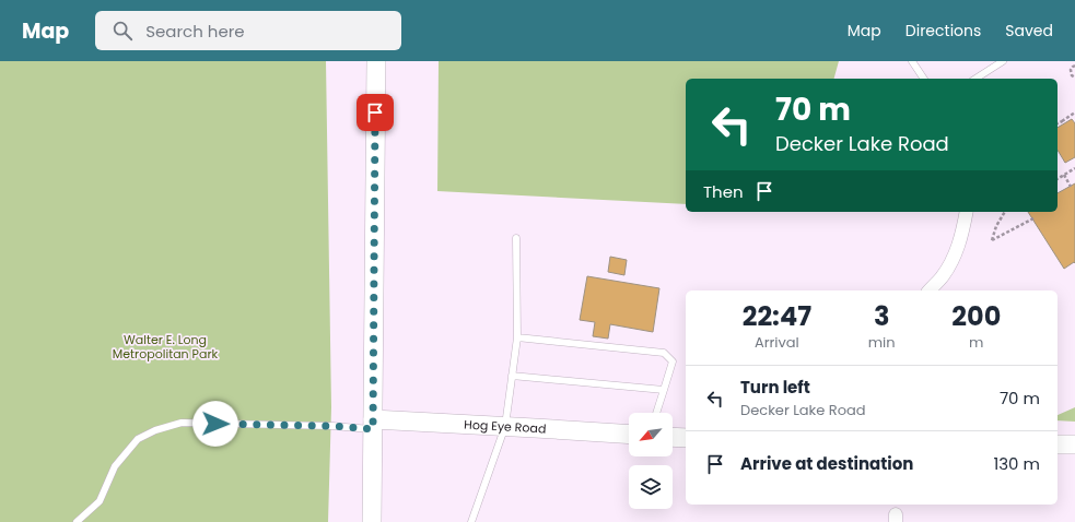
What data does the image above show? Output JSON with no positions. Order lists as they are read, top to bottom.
{
  "streets": {
    "main road": ["Hog Eye Road"]
  },
  "parks": ["Walter E. Long Metropolitan Park"],
  "north": "bottom left",
  "page": {
    "header": "Map",
    "search": "Search here",
    "nav": ["Map", "Directions", "Saved"],
    "turn": ["70 m", "Decker Lake Road"],
    "then": "Then",
    "eta": [
      "22:47",
      "Arrival",
      "3",
      "min",
      "200",
      "m"
    ],
    "list": [
      {
        "name": "Turn left",
        "note": "Decker Lake Road",
        "value": "70 m"
      },
      {
        "name": "Arrive at destination",
        "value": "130 m"
      }
    ]
  }
}
